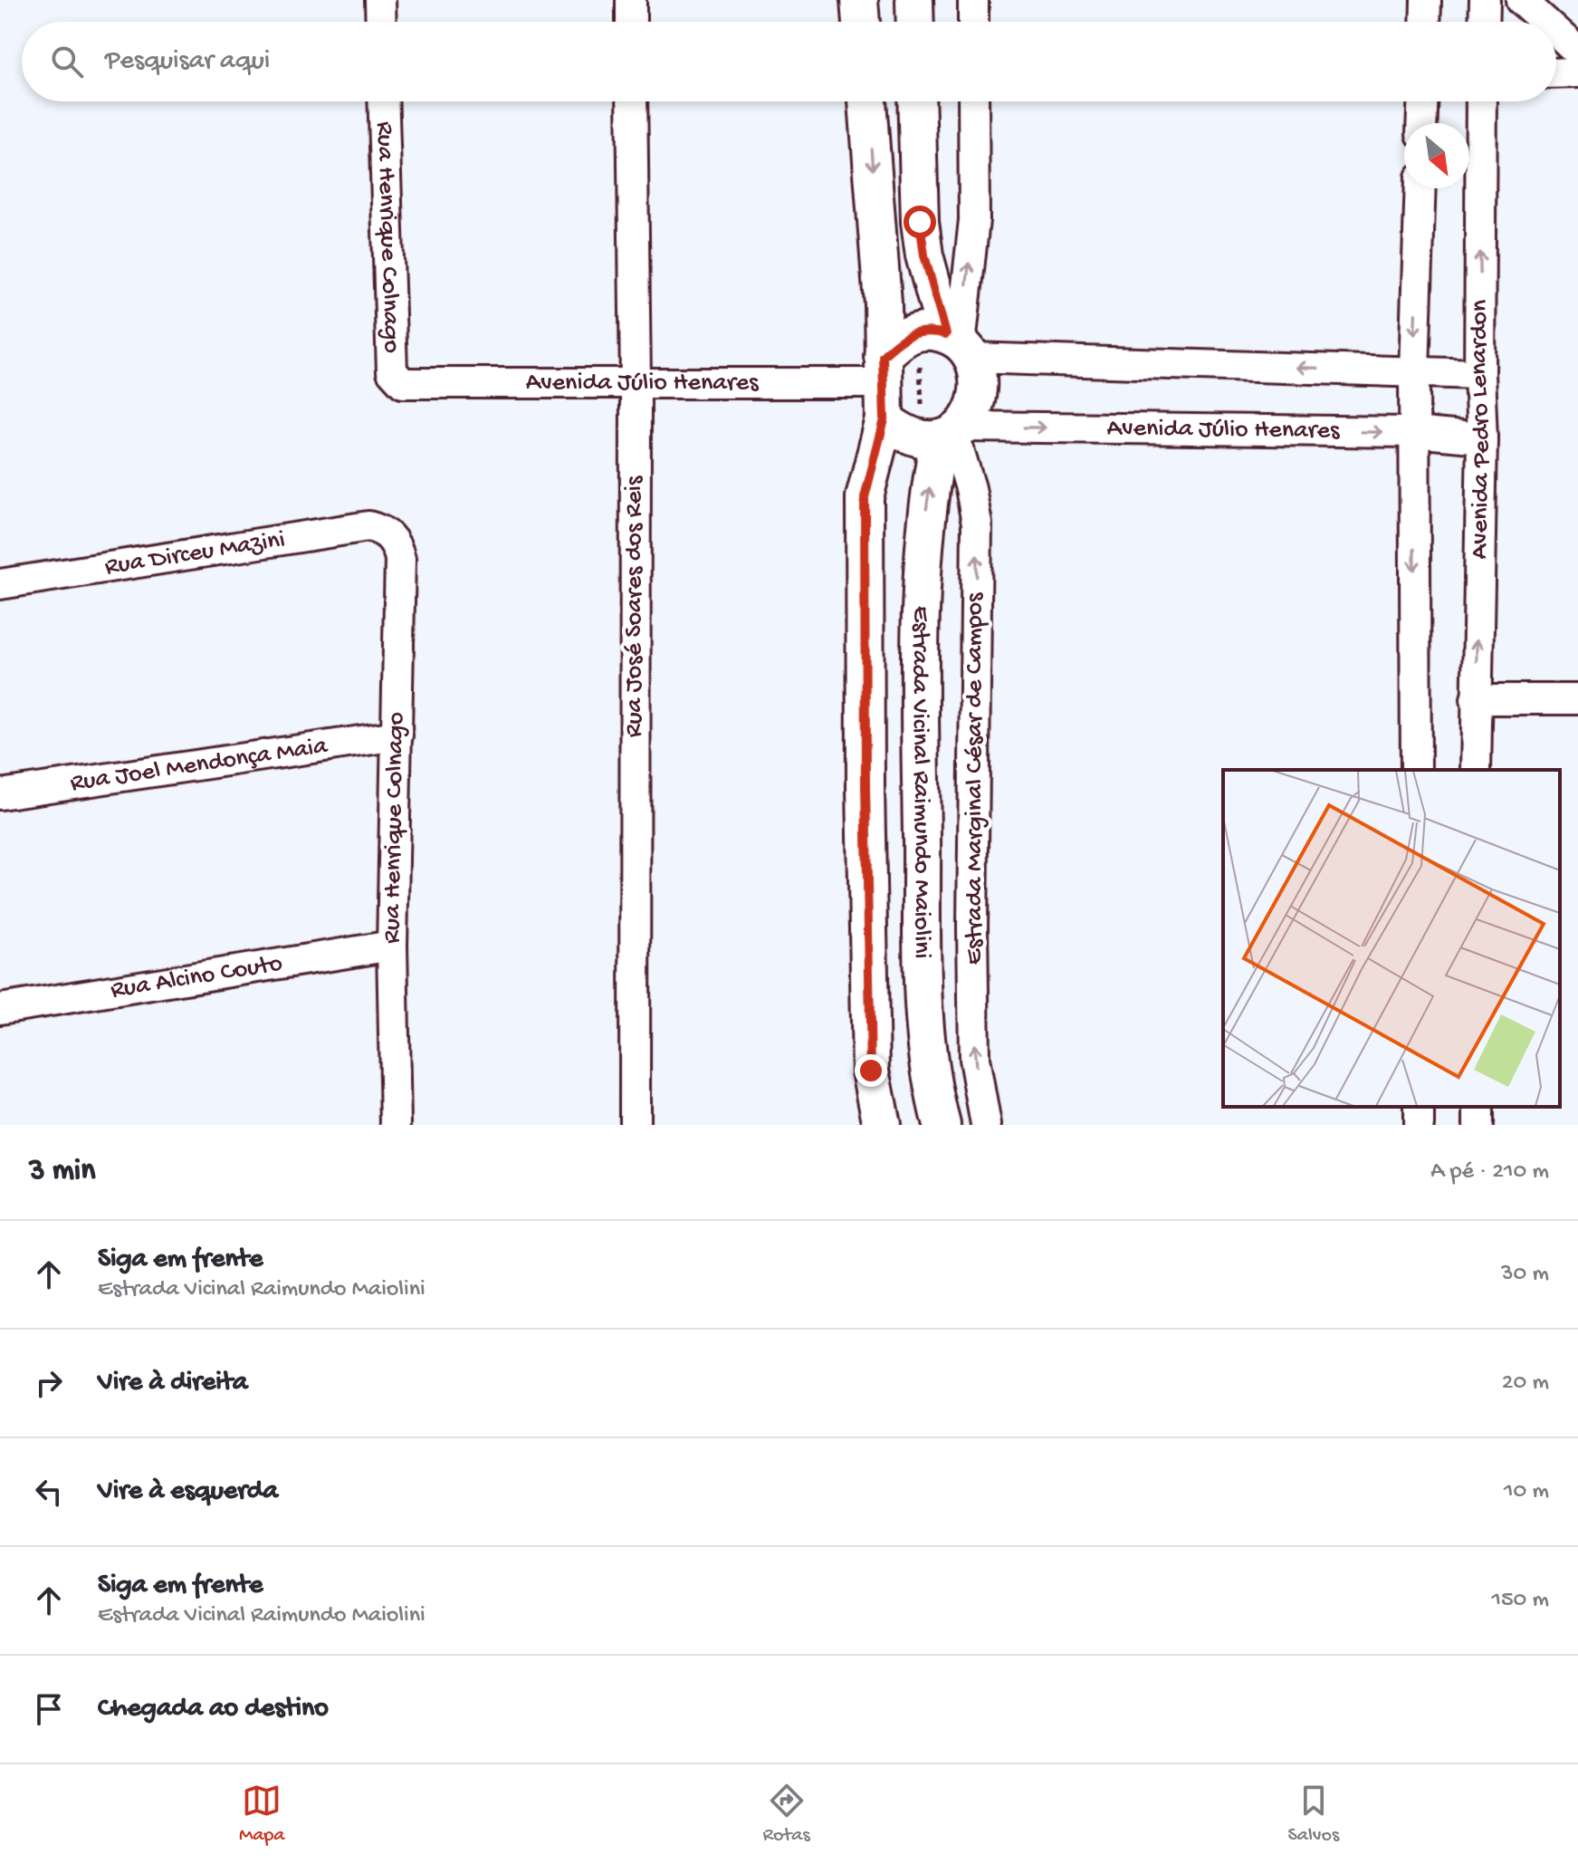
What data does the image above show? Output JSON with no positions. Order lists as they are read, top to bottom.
{
  "streets": {
    "main road": ["Estrada Vicinal Raimundo Maiolini"],
    "street": [
      "Rua Henrique Colnago",
      "Avenida Júlio Henares",
      "Avenida Pedro Lenardon",
      "Rua Dirceu Mazini",
      "Rua José Soares dos Reis",
      "Rua Joel Mendonça Maia",
      "Estrada Marginal César de Campos",
      "Rua Alcino Couto"
    ]
  },
  "crossings": [
    ["Rua Henrique Colnago", "Avenida Júlio Henares"],
    ["Rua Henrique Colnago", "Rua Dirceu Mazini"],
    ["Rua Henrique Colnago", "Rua Joel Mendonça Maia"],
    ["Rua Henrique Colnago", "Rua Alcino Couto"],
    ["Avenida Júlio Henares", "Avenida Pedro Lenardon"],
    ["Avenida Júlio Henares", "Rua José Soares dos Reis"],
    ["Avenida Júlio Henares", "Estrada Marginal César de Campos"],
    ["Avenida Júlio Henares", "Estrada Vicinal Raimundo Maiolini"],
    ["Estrada Marginal César de Campos", "Estrada Vicinal Raimundo Maiolini"]
  ],
  "one_way": ["Estrada Marginal César de Campos"],
  "north": "bottom right",
  "page": {
    "search": "Pesquisar aqui",
    "heading": ["3 min", "A pé · 210 m"],
    "list": [
      ["Siga em frente", "Estrada Vicinal Raimundo Maiolini", "30 m"],
      ["Vire à direita", "20 m"],
      ["Vire à esquerda", "10 m"],
      ["Siga em frente", "Estrada Vicinal Raimundo Maiolini", "150 m"],
      "Chegada ao destino"
    ],
    "nav": ["Mapa", "Rotas", "Salvos"]
  }
}
